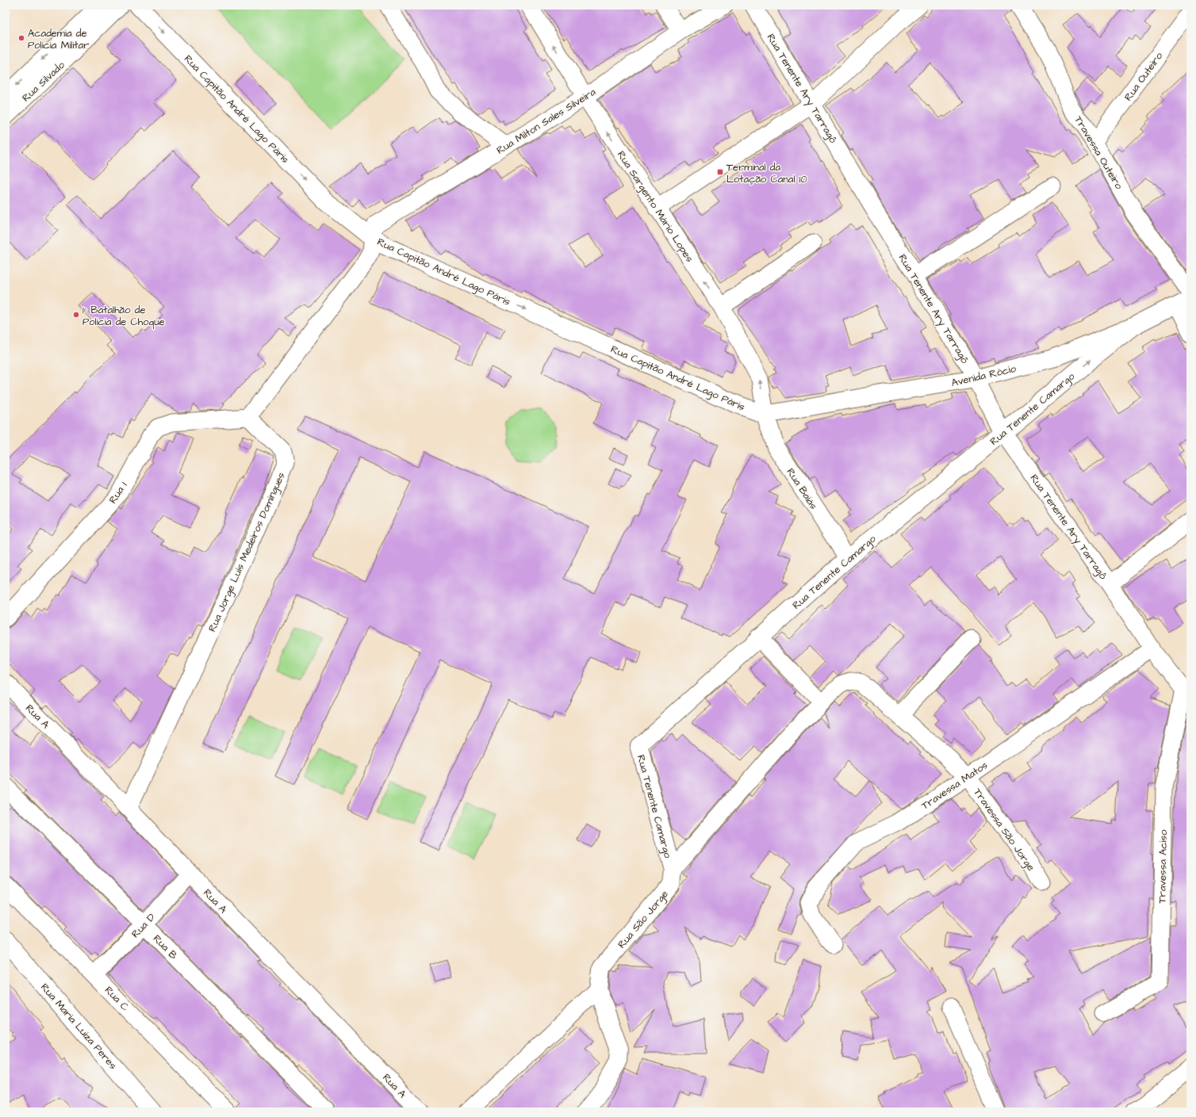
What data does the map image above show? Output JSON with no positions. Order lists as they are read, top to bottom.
{
  "streets": {
    "street": [
      "Rua Outeiro",
      "Rua Silvado",
      "Rua Tenente Ary Tarragô",
      "Rua Capitão André Lago Páris",
      "Rua Milton Sales Silveira",
      "Travessa Outeiro",
      "Rua Sargento Mário Lopes",
      "Avenida Rócio",
      "Rua Tenente Camargo",
      "Rua Baiás",
      "Rua 1",
      "Rua Jorge Luís Medeiros Domingues",
      "Rua A",
      "Travessa Matos",
      "Travessa São Jorge",
      "Travessa Aciso",
      "Rua São Jorge",
      "Rua D",
      "Rua B",
      "Rua C",
      "Rua Maria Luiza Peres"
    ]
  },
  "crossings": [
    ["Rua Outeiro", "Travessa Outeiro"],
    ["Rua Tenente Ary Tarragô", "Avenida Rócio"],
    ["Rua Tenente Ary Tarragô", "Rua Tenente Camargo"],
    ["Rua Tenente Ary Tarragô", "Travessa Matos"],
    ["Rua Tenente Ary Tarragô", "Travessa Aciso"],
    ["Rua Capitão André Lago Páris", "Rua Milton Sales Silveira"],
    ["Rua Capitão André Lago Páris", "Rua Sargento Mário Lopes"],
    ["Rua Capitão André Lago Páris", "Avenida Rócio"],
    ["Rua Capitão André Lago Páris", "Rua Baiás"],
    ["Rua Milton Sales Silveira", "Rua Sargento Mário Lopes"],
    ["Rua Sargento Mário Lopes", "Avenida Rócio"],
    ["Rua Sargento Mário Lopes", "Rua Baiás"],
    ["Avenida Rócio", "Rua Tenente Camargo"],
    ["Avenida Rócio", "Rua Baiás"],
    ["Rua Tenente Camargo", "Rua Baiás"],
    ["Rua Tenente Camargo", "Rua São Jorge"],
    ["Rua 1", "Rua Jorge Luís Medeiros Domingues"],
    ["Rua Jorge Luís Medeiros Domingues", "Rua A"],
    ["Rua A", "Rua D"],
    ["Travessa Matos", "Travessa São Jorge"],
    ["Rua D", "Rua B"],
    ["Rua D", "Rua C"]
  ],
  "one_way": ["Rua Capitão André Lago Páris", "Rua Sargento Mário Lopes"],
  "places": {
    "other": ["Academia de Polícia Militar", "1º Batalhão de Polícia de Choque"],
    "transit": ["Terminal da Lotação Canal 10"]
  }
}
